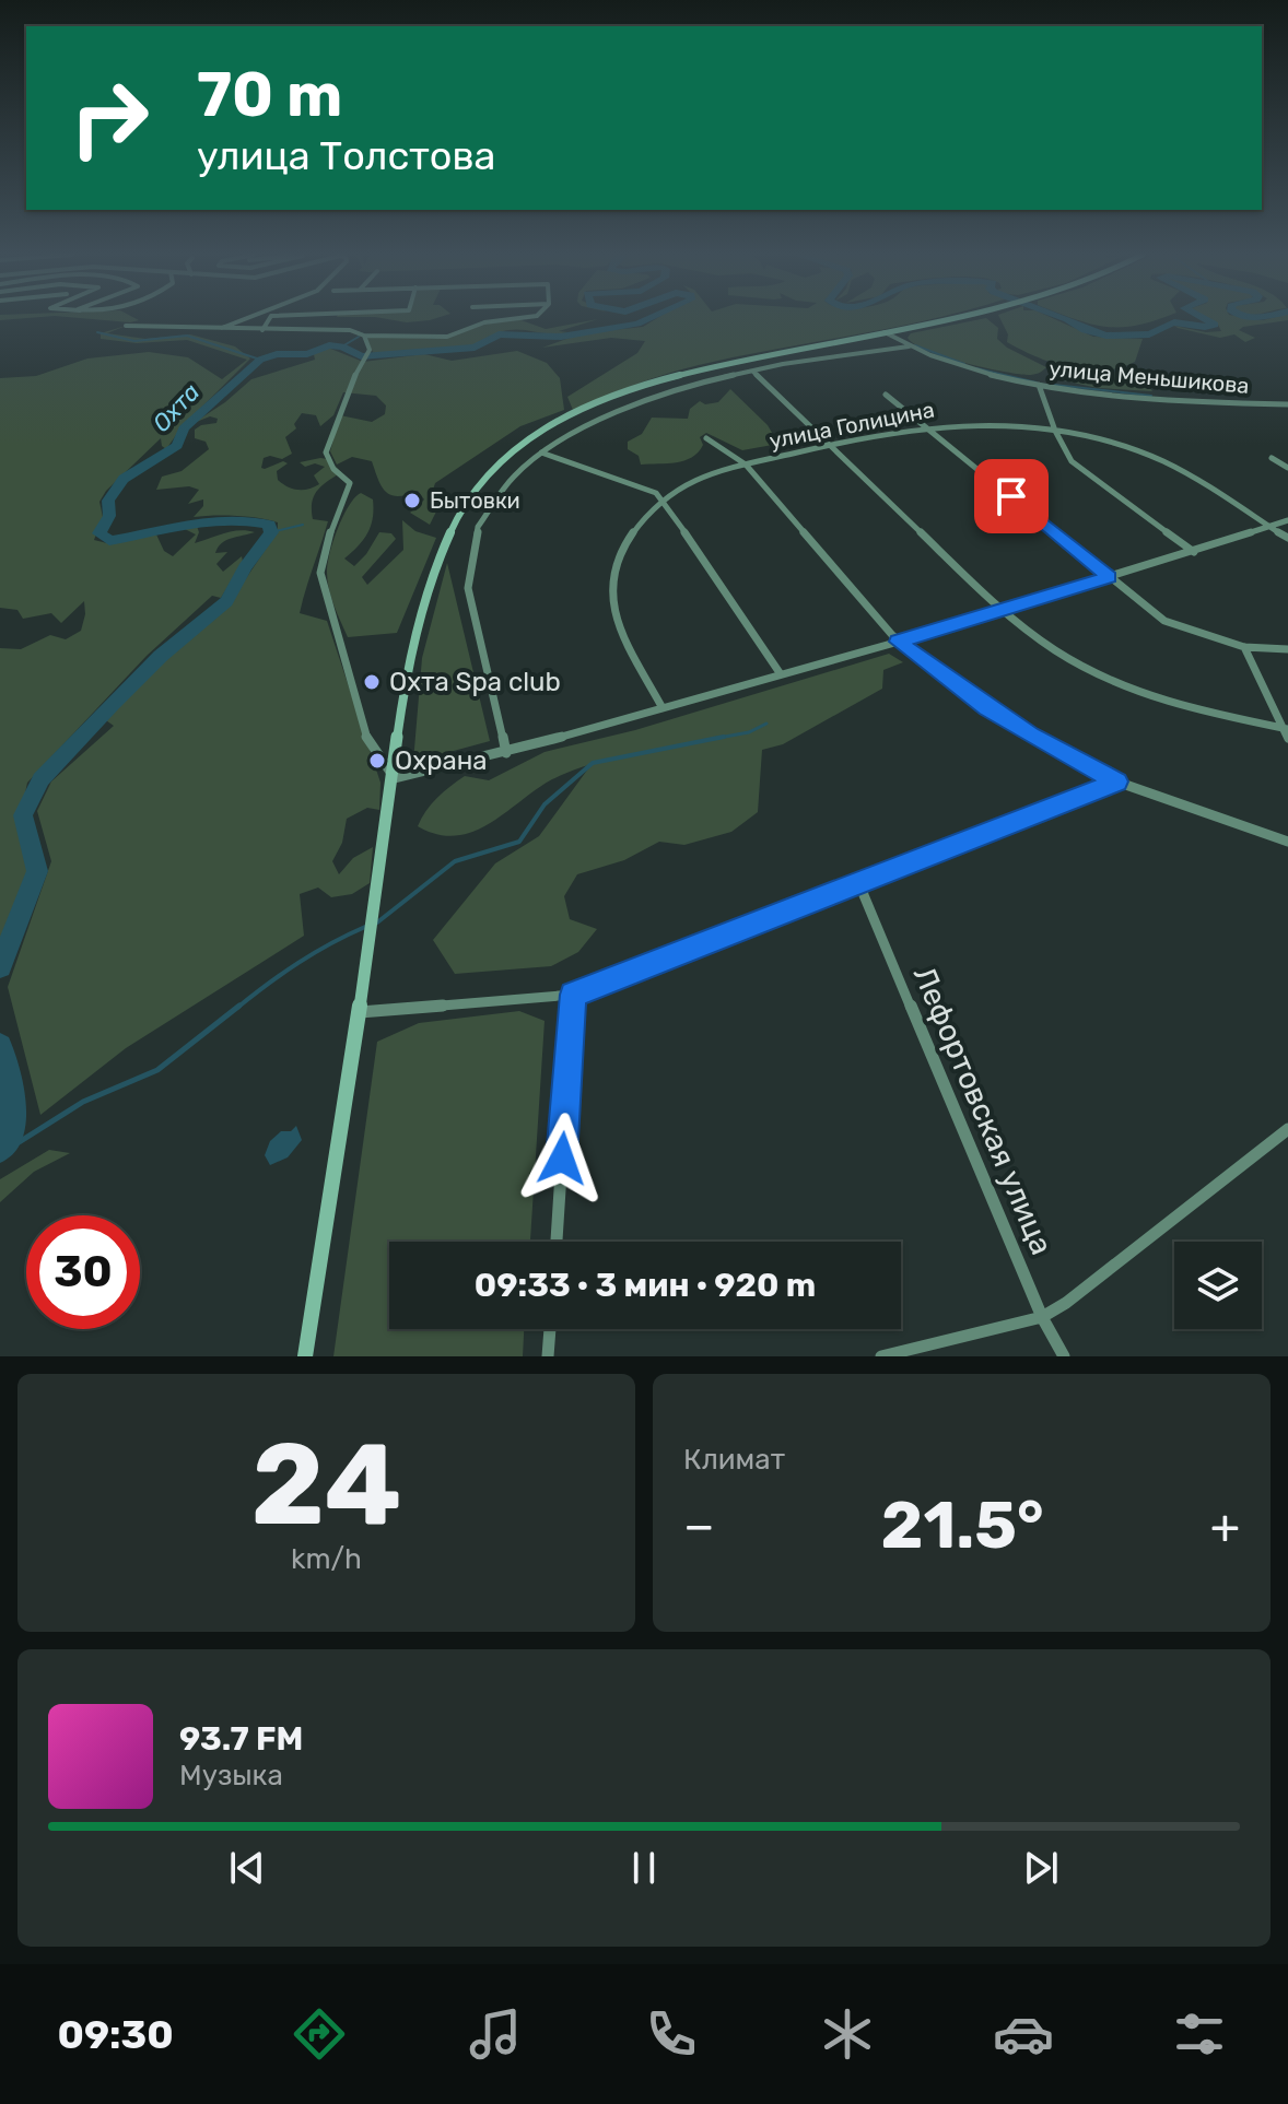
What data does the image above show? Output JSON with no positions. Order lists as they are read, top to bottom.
{
  "streets": {
    "street": ["улица Меньшикова", "улица Голицина", "Лефортовская улица"]
  },
  "water": ["Охта"],
  "places": ["Бытовки", "Охта Spa club", "Охрана"],
  "page": {
    "turn": ["70 m", "улица Толстова"],
    "limit": "30",
    "trip": "09:33 · 3 мин · 920 m",
    "tile": [
      ["24", "km/h"],
      "Климат"
    ],
    "heat": ["−", "21.5°", "+"],
    "song": ["93.7 FM", "Музыка"],
    "tabs": "09:30"
  }
}
